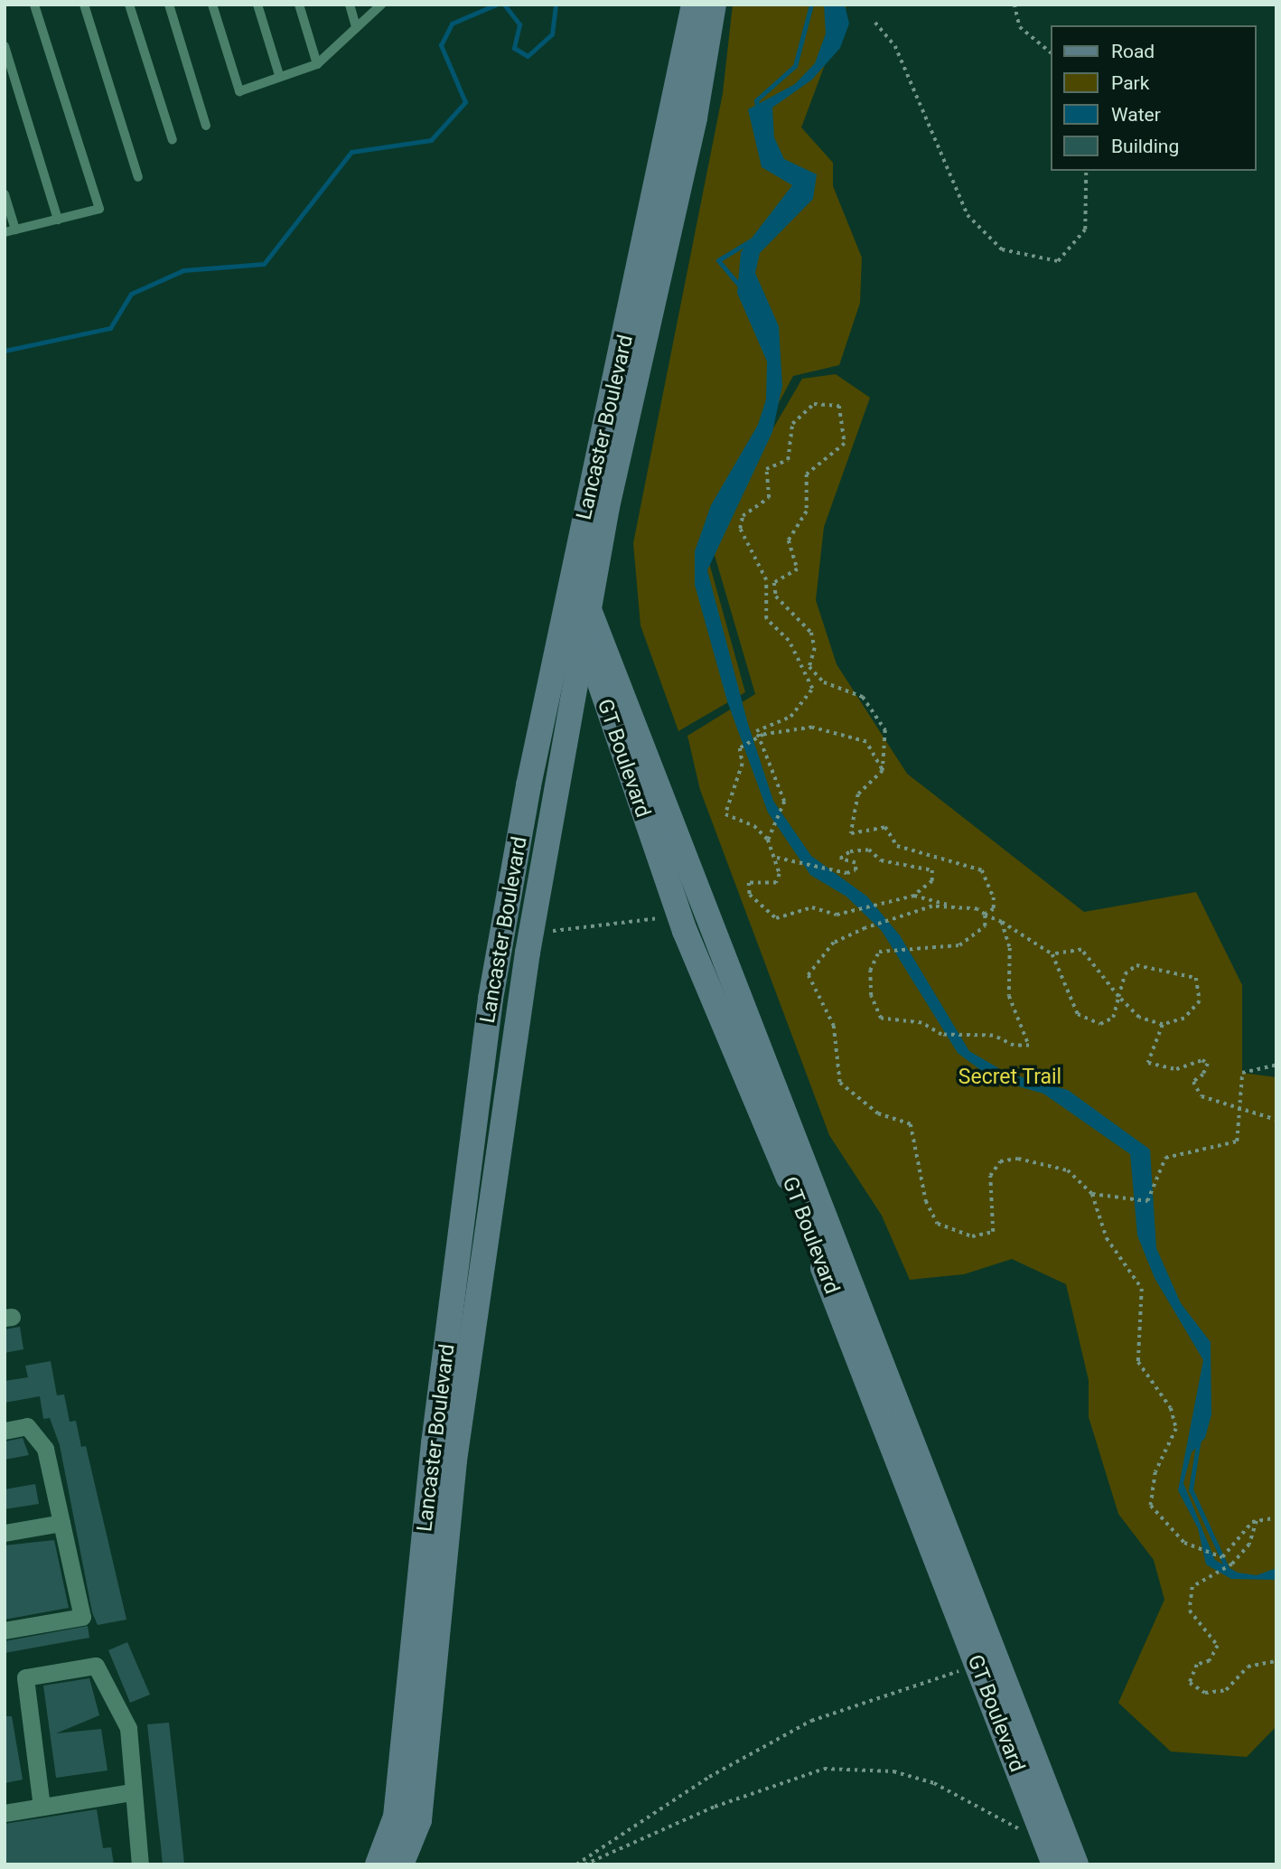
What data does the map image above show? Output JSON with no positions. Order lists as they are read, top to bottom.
{
  "streets": {
    "main road": ["Lancaster Boulevard", "GT Boulevard"]
  },
  "crossings": [
    ["Lancaster Boulevard", "GT Boulevard"]
  ],
  "parks": ["Secret Trail"],
  "legend": [
    "Road",
    "Park",
    "Water",
    "Building"
  ]
}
